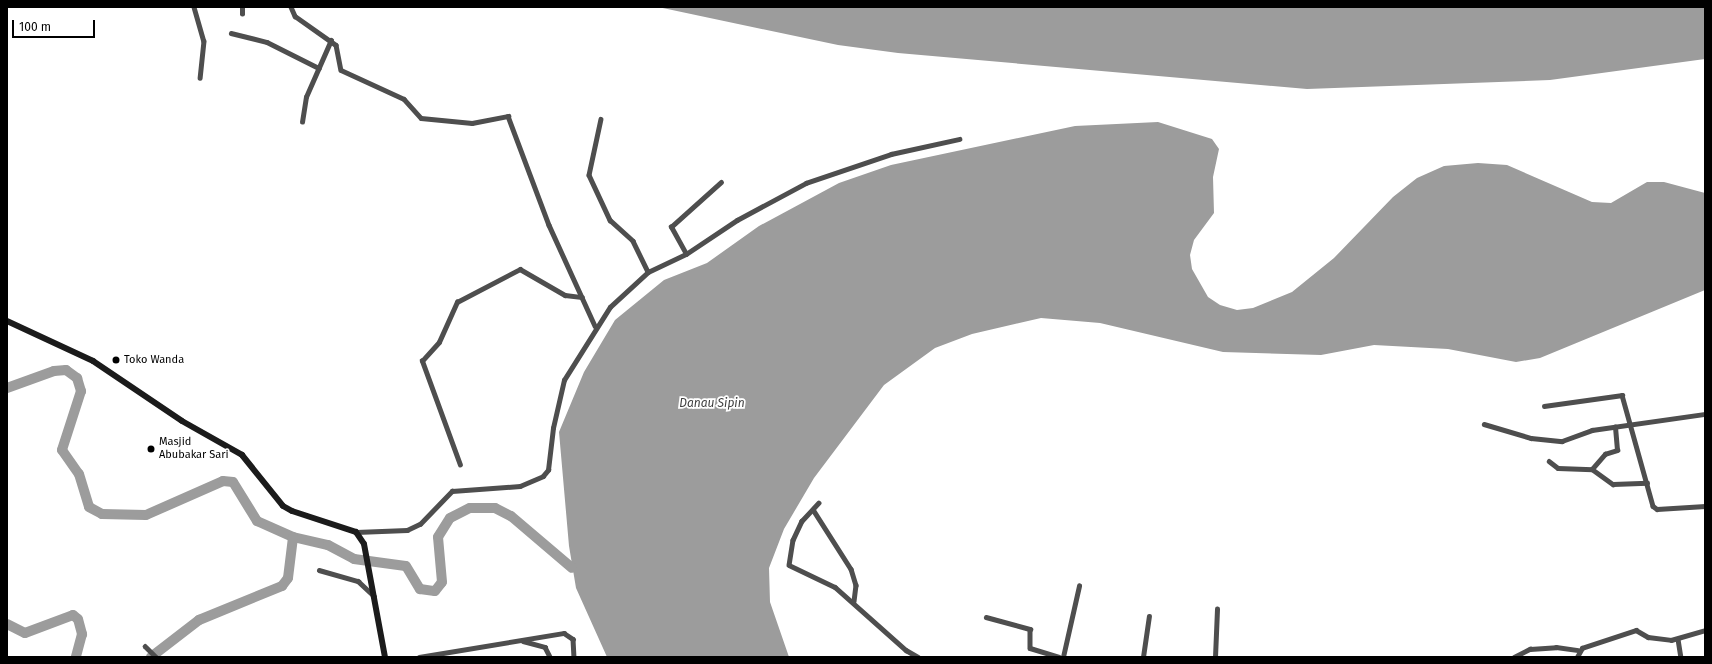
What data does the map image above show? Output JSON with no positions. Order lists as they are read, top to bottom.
{
  "water": ["Danau Sipin"],
  "places": ["Toko Wanda", "Masjid Abubakar Sari"],
  "scale_bar": "100 m"
}
